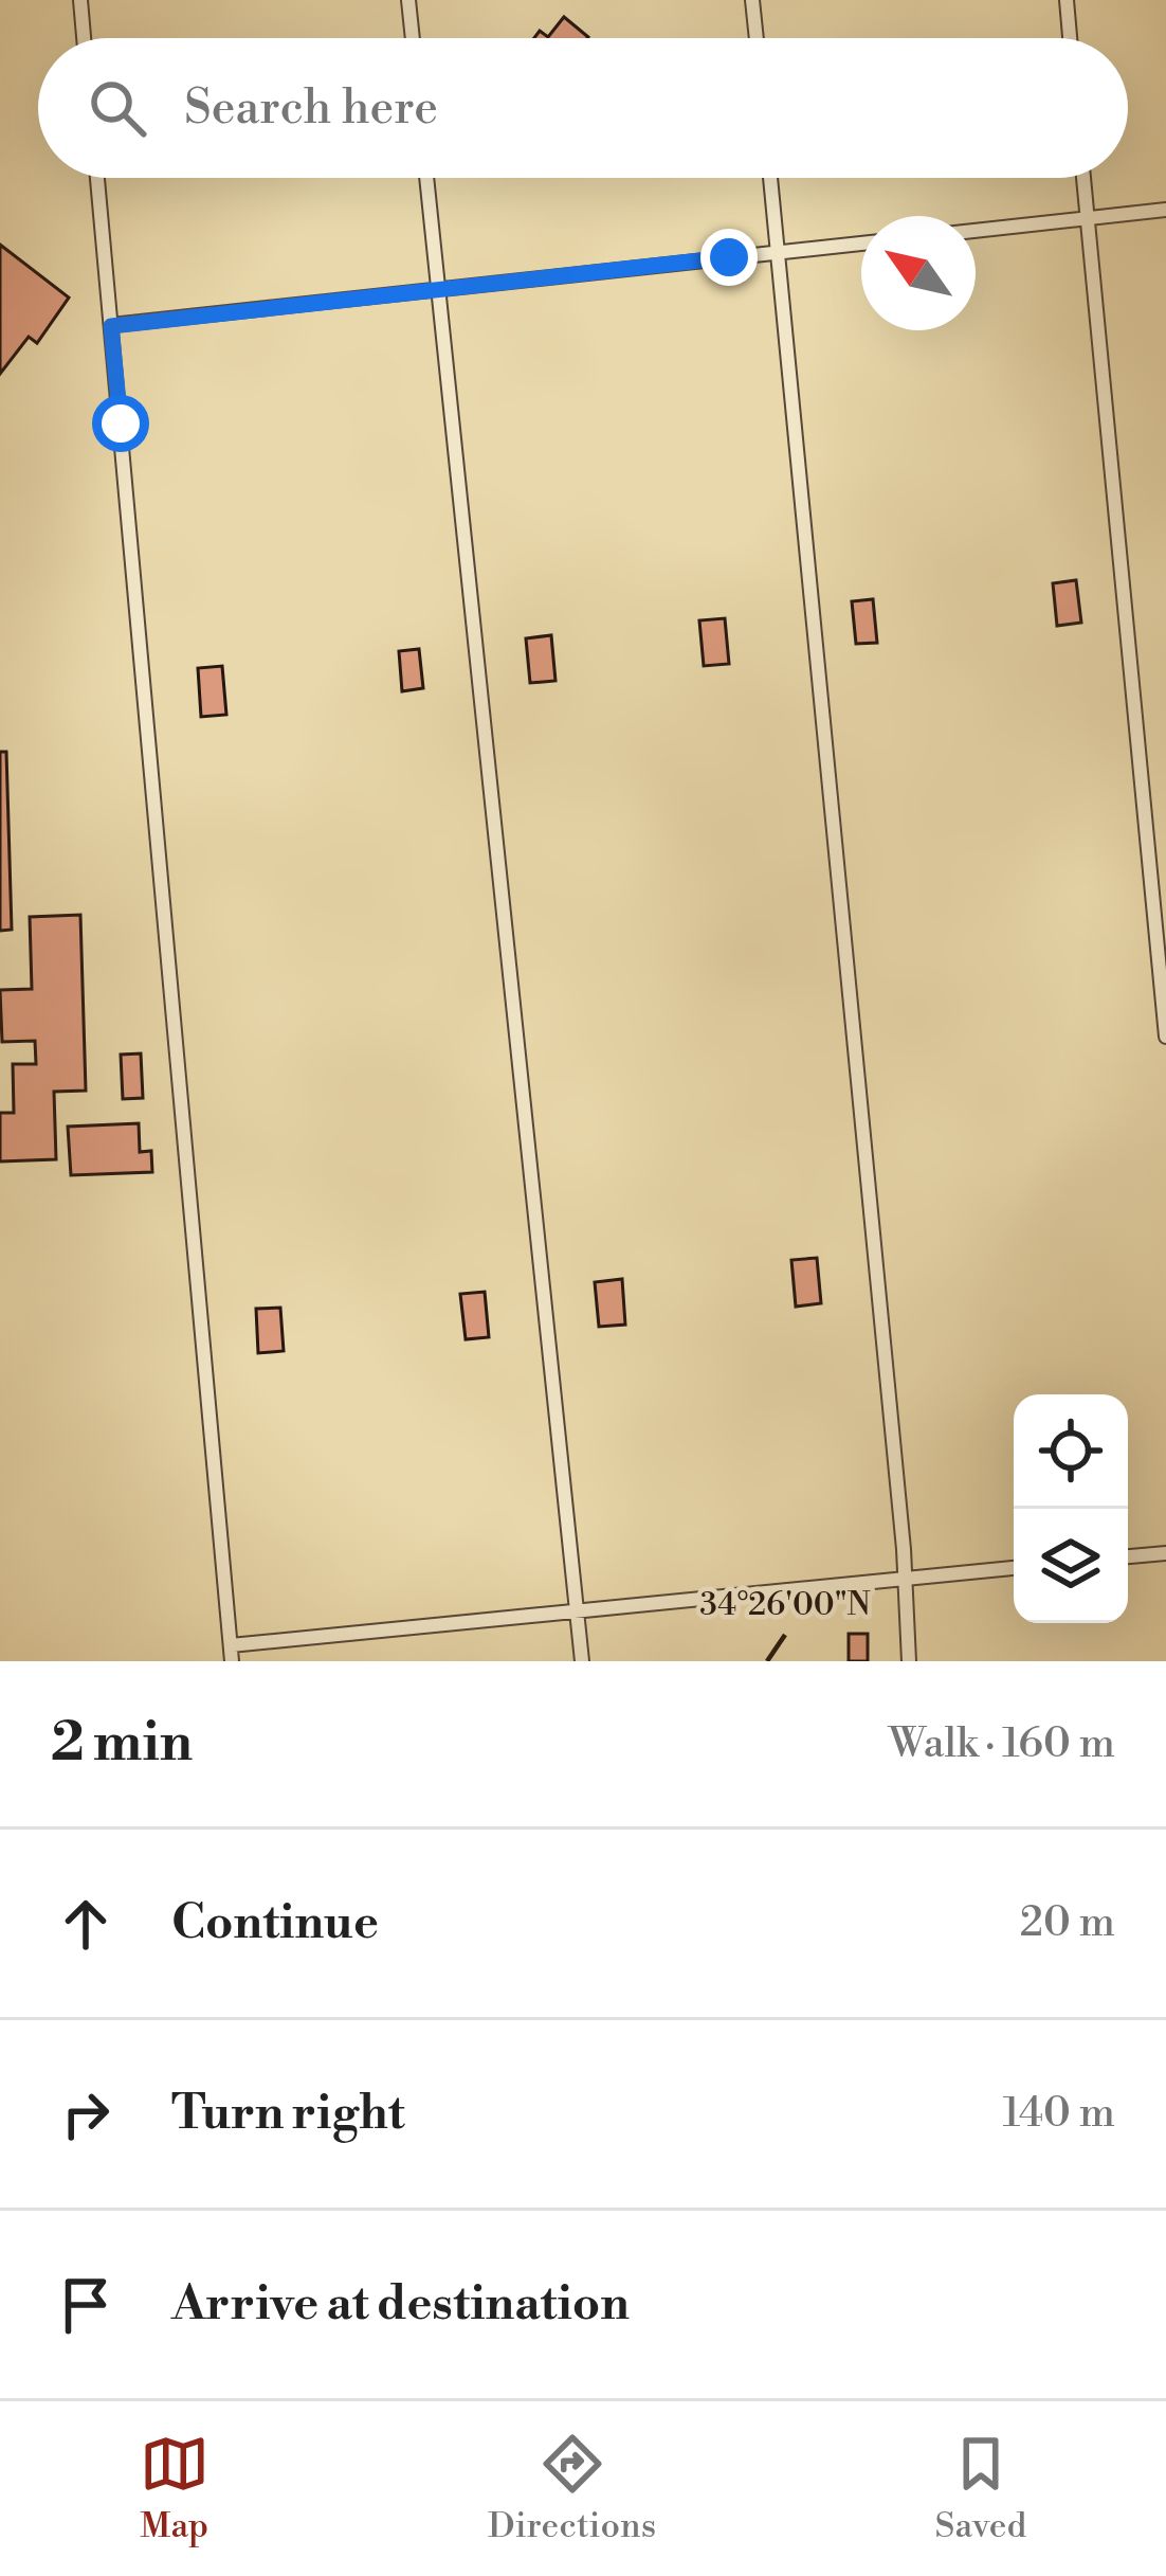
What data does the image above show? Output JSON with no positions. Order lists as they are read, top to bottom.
{
  "north": "top left",
  "page": {
    "search": "Search here",
    "heading": ["2 min", "Walk · 160 m"],
    "list": [
      ["Continue", "20 m"],
      ["Turn right", "140 m"],
      "Arrive at destination"
    ],
    "nav": ["Map", "Directions", "Saved"]
  },
  "coordinates": ["34°26'00\"N"]
}
